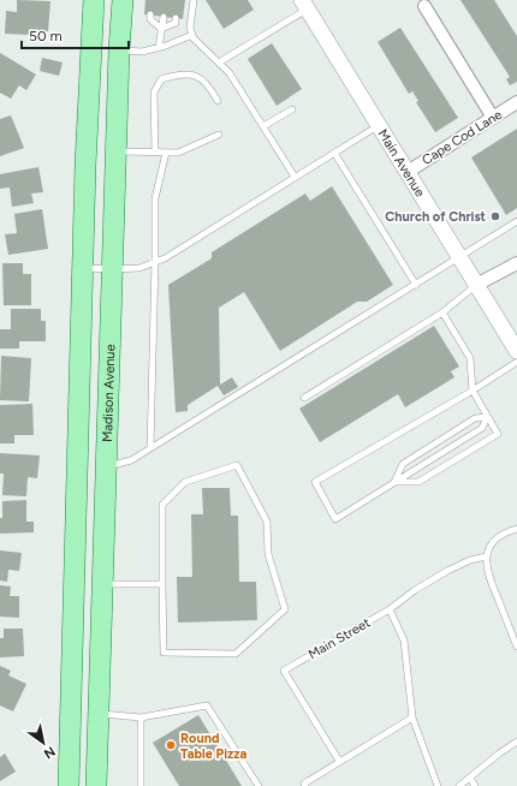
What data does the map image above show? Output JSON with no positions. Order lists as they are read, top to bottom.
{
  "streets": {
    "main road": ["Madison Avenue"],
    "street": ["Cape Cod Lane", "Main Avenue"],
    "lane": ["Main Street"]
  },
  "crossings": [
    ["Cape Cod Lane", "Main Avenue"]
  ],
  "places": ["Church of Christ", "Round Table Pizza"],
  "scale_bar": "50 m",
  "north": "bottom right"
}
